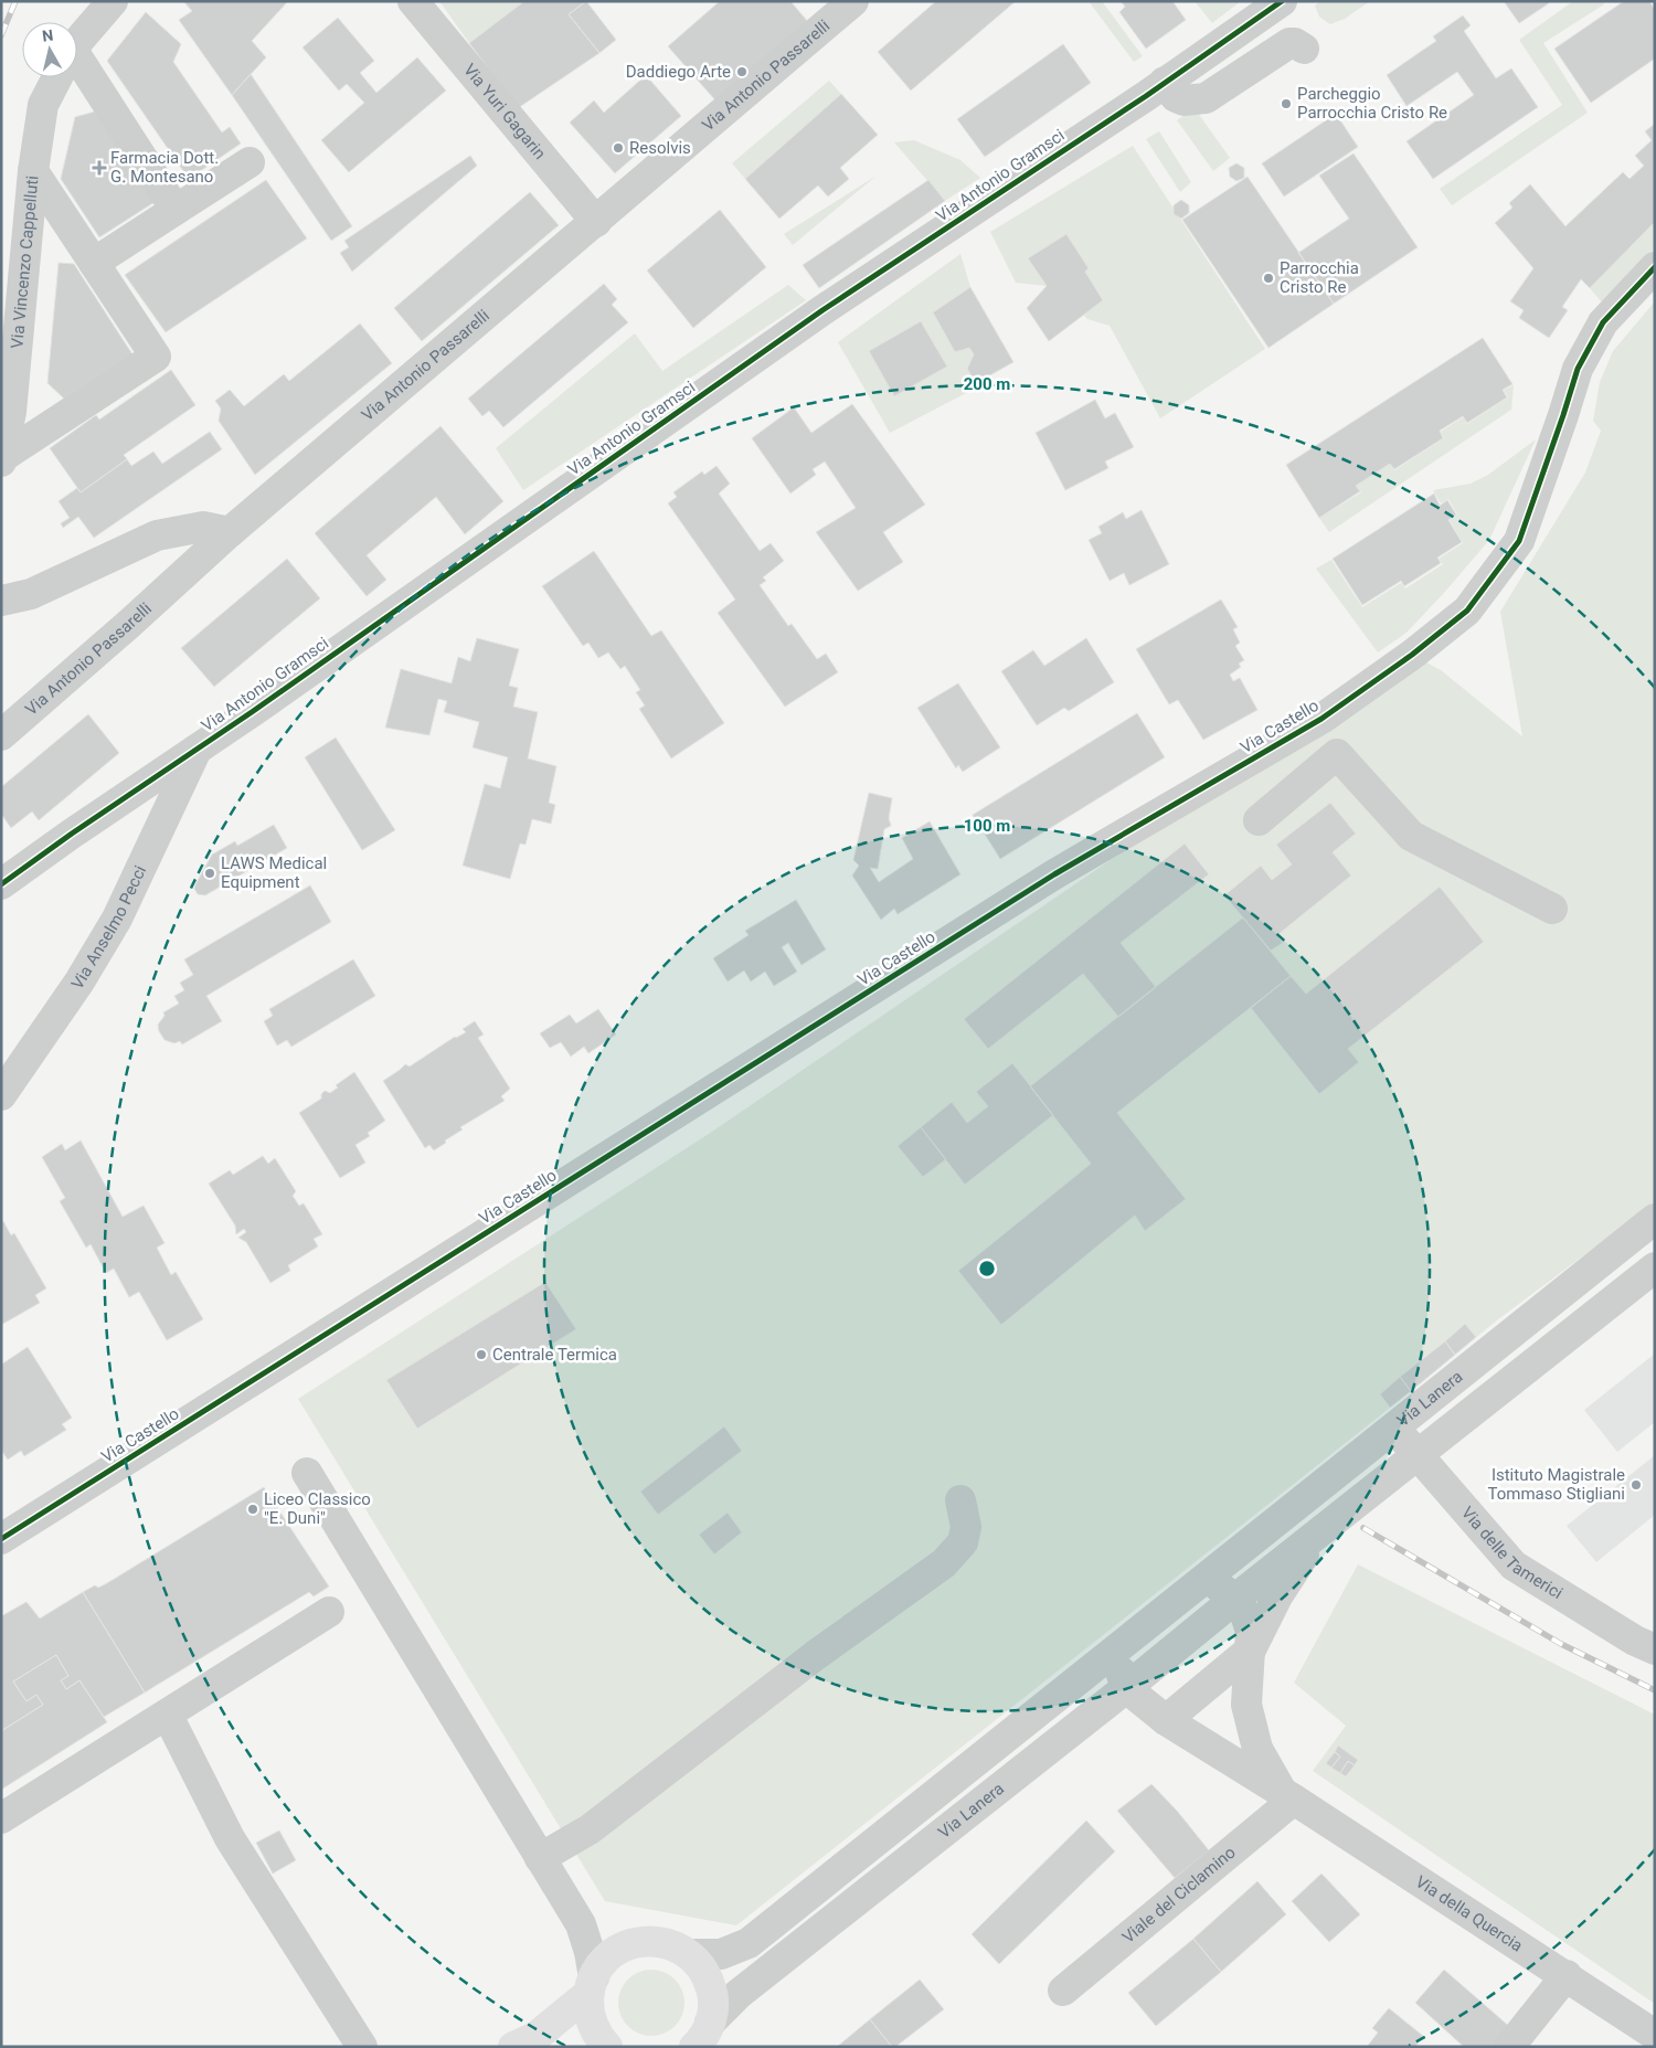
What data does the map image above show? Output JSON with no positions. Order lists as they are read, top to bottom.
{
  "streets": {
    "street": [
      "Via Antonio Passarelli",
      "Via Yuri Gagarin",
      "Via Antonio Gramsci",
      "Via Vincenzo Cappelluti",
      "Via Castello",
      "Via Anselmo Pecci",
      "Via Lanera",
      "Via delle Tamerici",
      "Viale del Ciclamino",
      "Via della Quercia"
    ]
  },
  "crossings": [
    ["Via Antonio Passarelli", "Via Yuri Gagarin"],
    ["Via Antonio Gramsci", "Via Anselmo Pecci"],
    ["Via Lanera", "Via delle Tamerici"],
    ["Via Lanera", "Via della Quercia"],
    ["Viale del Ciclamino", "Via della Quercia"]
  ],
  "places": {
    "other": [
      "Daddiego Arte",
      "Parcheggio Parrocchia Cristo Re",
      "Resolvis",
      "Parrocchia Cristo Re",
      "LAWS Medical Equipment",
      "Centrale Termica",
      "Istituto Magistrale Tommaso Stigliani",
      "Liceo Classico \"E. Duni\""
    ],
    "health": ["Farmacia Dott. G. Montesano"]
  },
  "north": "top",
  "rings": ["200 m", "100 m"]
}
